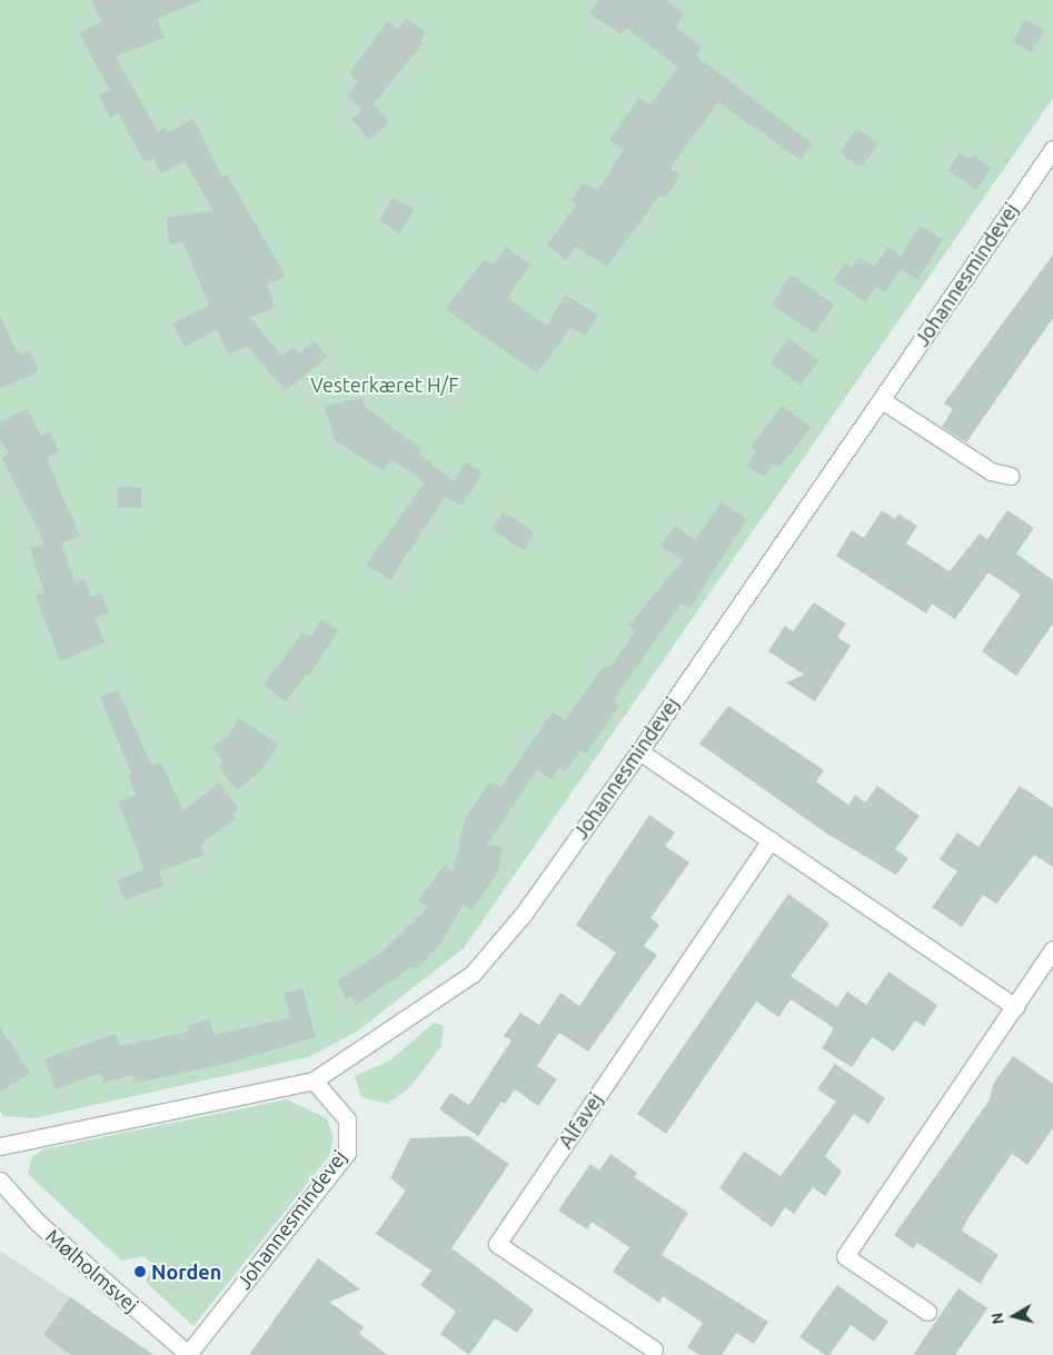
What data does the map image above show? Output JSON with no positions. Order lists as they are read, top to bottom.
{
  "streets": {
    "street": ["Johannesmindevej", "Alfavej", "Mølholmsvej"]
  },
  "crossings": [
    ["Johannesmindevej", "Mølholmsvej"]
  ],
  "parks": ["Vesterkæret H/F"],
  "places": ["Norden"],
  "north": "left"
}
